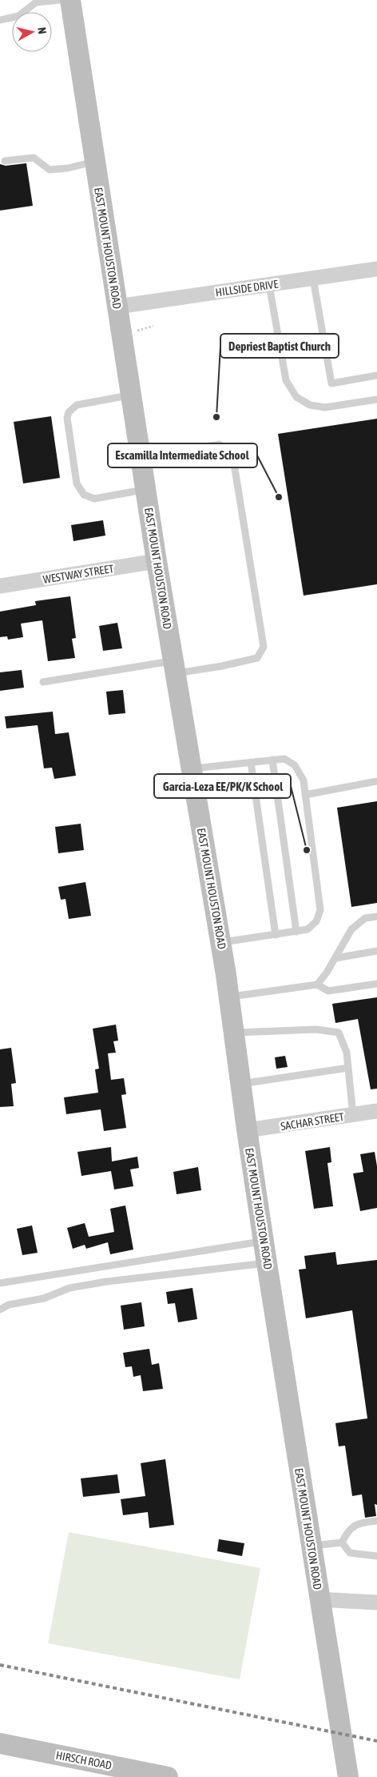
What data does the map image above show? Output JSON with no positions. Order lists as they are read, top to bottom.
{
  "streets": {
    "main road": ["EAST MOUNT HOUSTON ROAD", "HIRSCH ROAD"],
    "street": ["HILLSIDE DRIVE", "WESTWAY STREET", "SACHAR STREET"]
  },
  "crossings": [
    ["EAST MOUNT HOUSTON ROAD", "HILLSIDE DRIVE"],
    ["EAST MOUNT HOUSTON ROAD", "WESTWAY STREET"],
    ["EAST MOUNT HOUSTON ROAD", "SACHAR STREET"]
  ],
  "places": ["Depriest Baptist Church", "Escamilla Intermediate School", "Garcia-Leza EE/PK/K School"],
  "north": "right"
}
